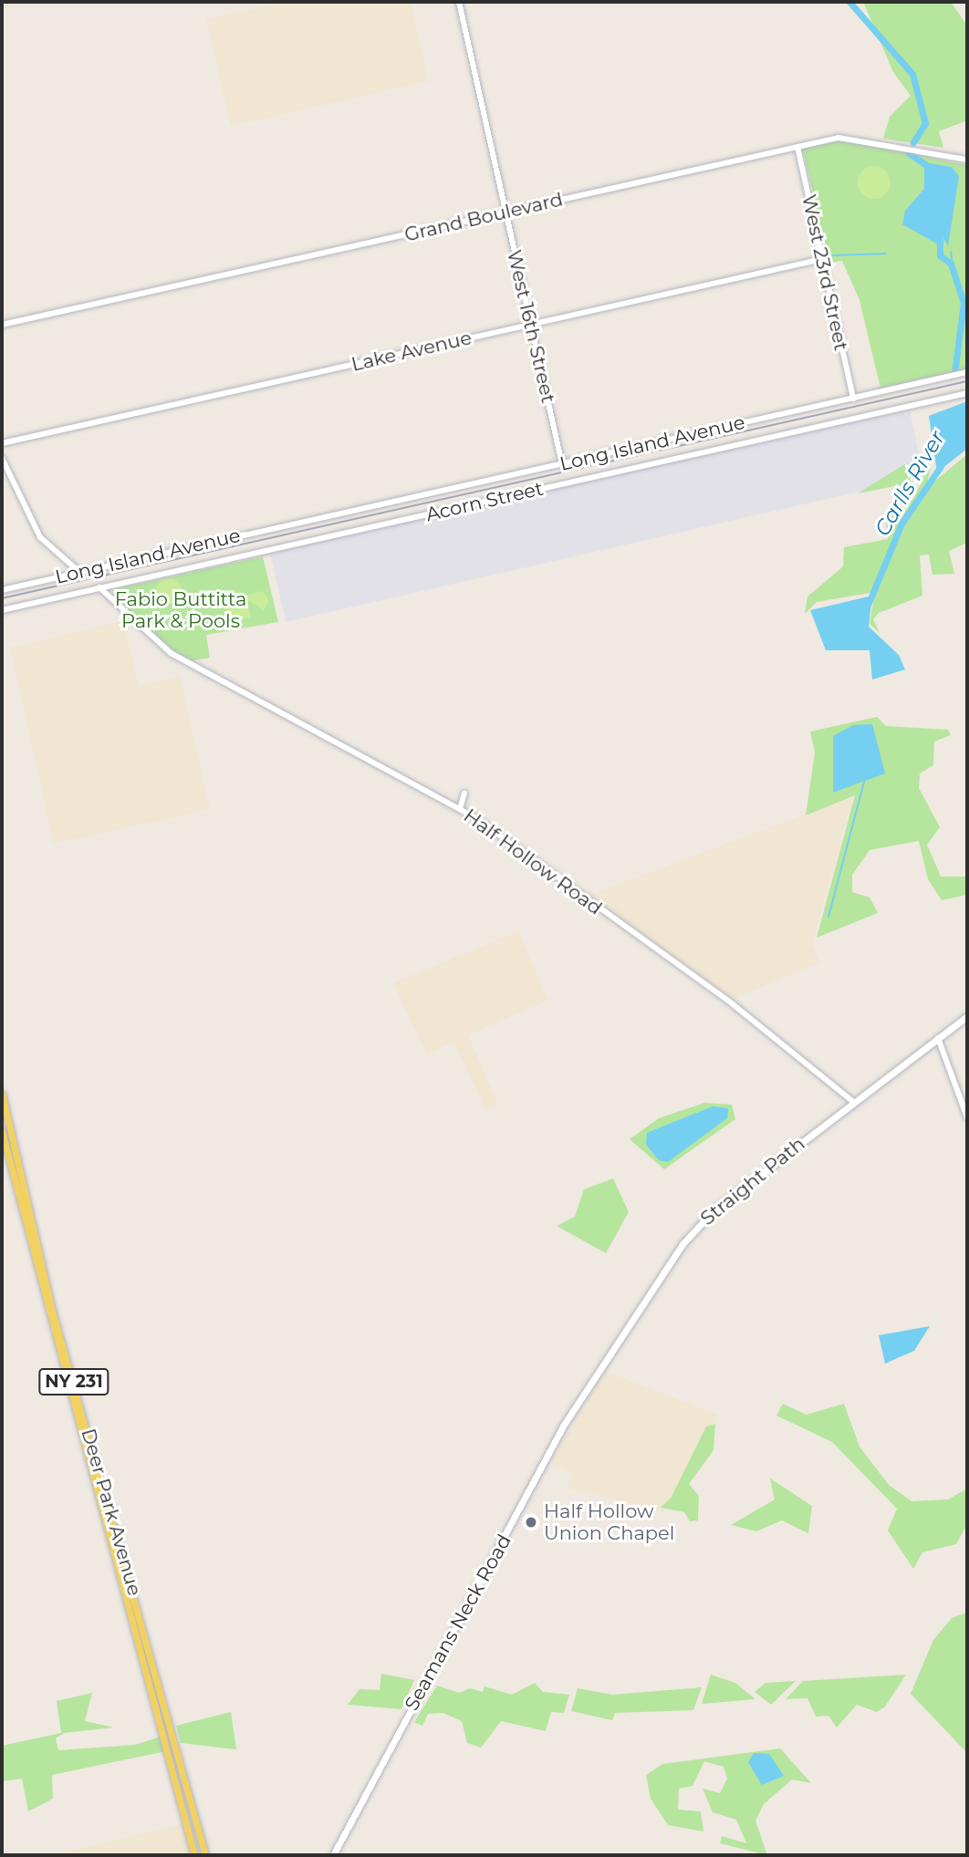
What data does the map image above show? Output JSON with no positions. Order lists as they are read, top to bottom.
{
  "streets": {
    "main road": [
      "Straight Path",
      "NY 231",
      "Deer Park Avenue",
      "Seamans Neck Road"
    ],
    "street": [
      "Grand Boulevard",
      "West 23rd Street",
      "West 16th Street",
      "Lake Avenue",
      "Long Island Avenue",
      "Acorn Street",
      "Half Hollow Road"
    ]
  },
  "crossings": [
    ["Grand Boulevard", "West 23rd Street"],
    ["Grand Boulevard", "West 16th Street"],
    ["West 23rd Street", "Lake Avenue"],
    ["West 23rd Street", "Long Island Avenue"],
    ["West 16th Street", "Lake Avenue"],
    ["West 16th Street", "Long Island Avenue"],
    ["Acorn Street", "Half Hollow Road"],
    ["Half Hollow Road", "Straight Path"],
    ["Straight Path", "Seamans Neck Road"]
  ],
  "water": ["Carlls River"],
  "parks": ["Fabio Buttitta Park & Pools"],
  "places": ["Half Hollow Union Chapel"]
}
